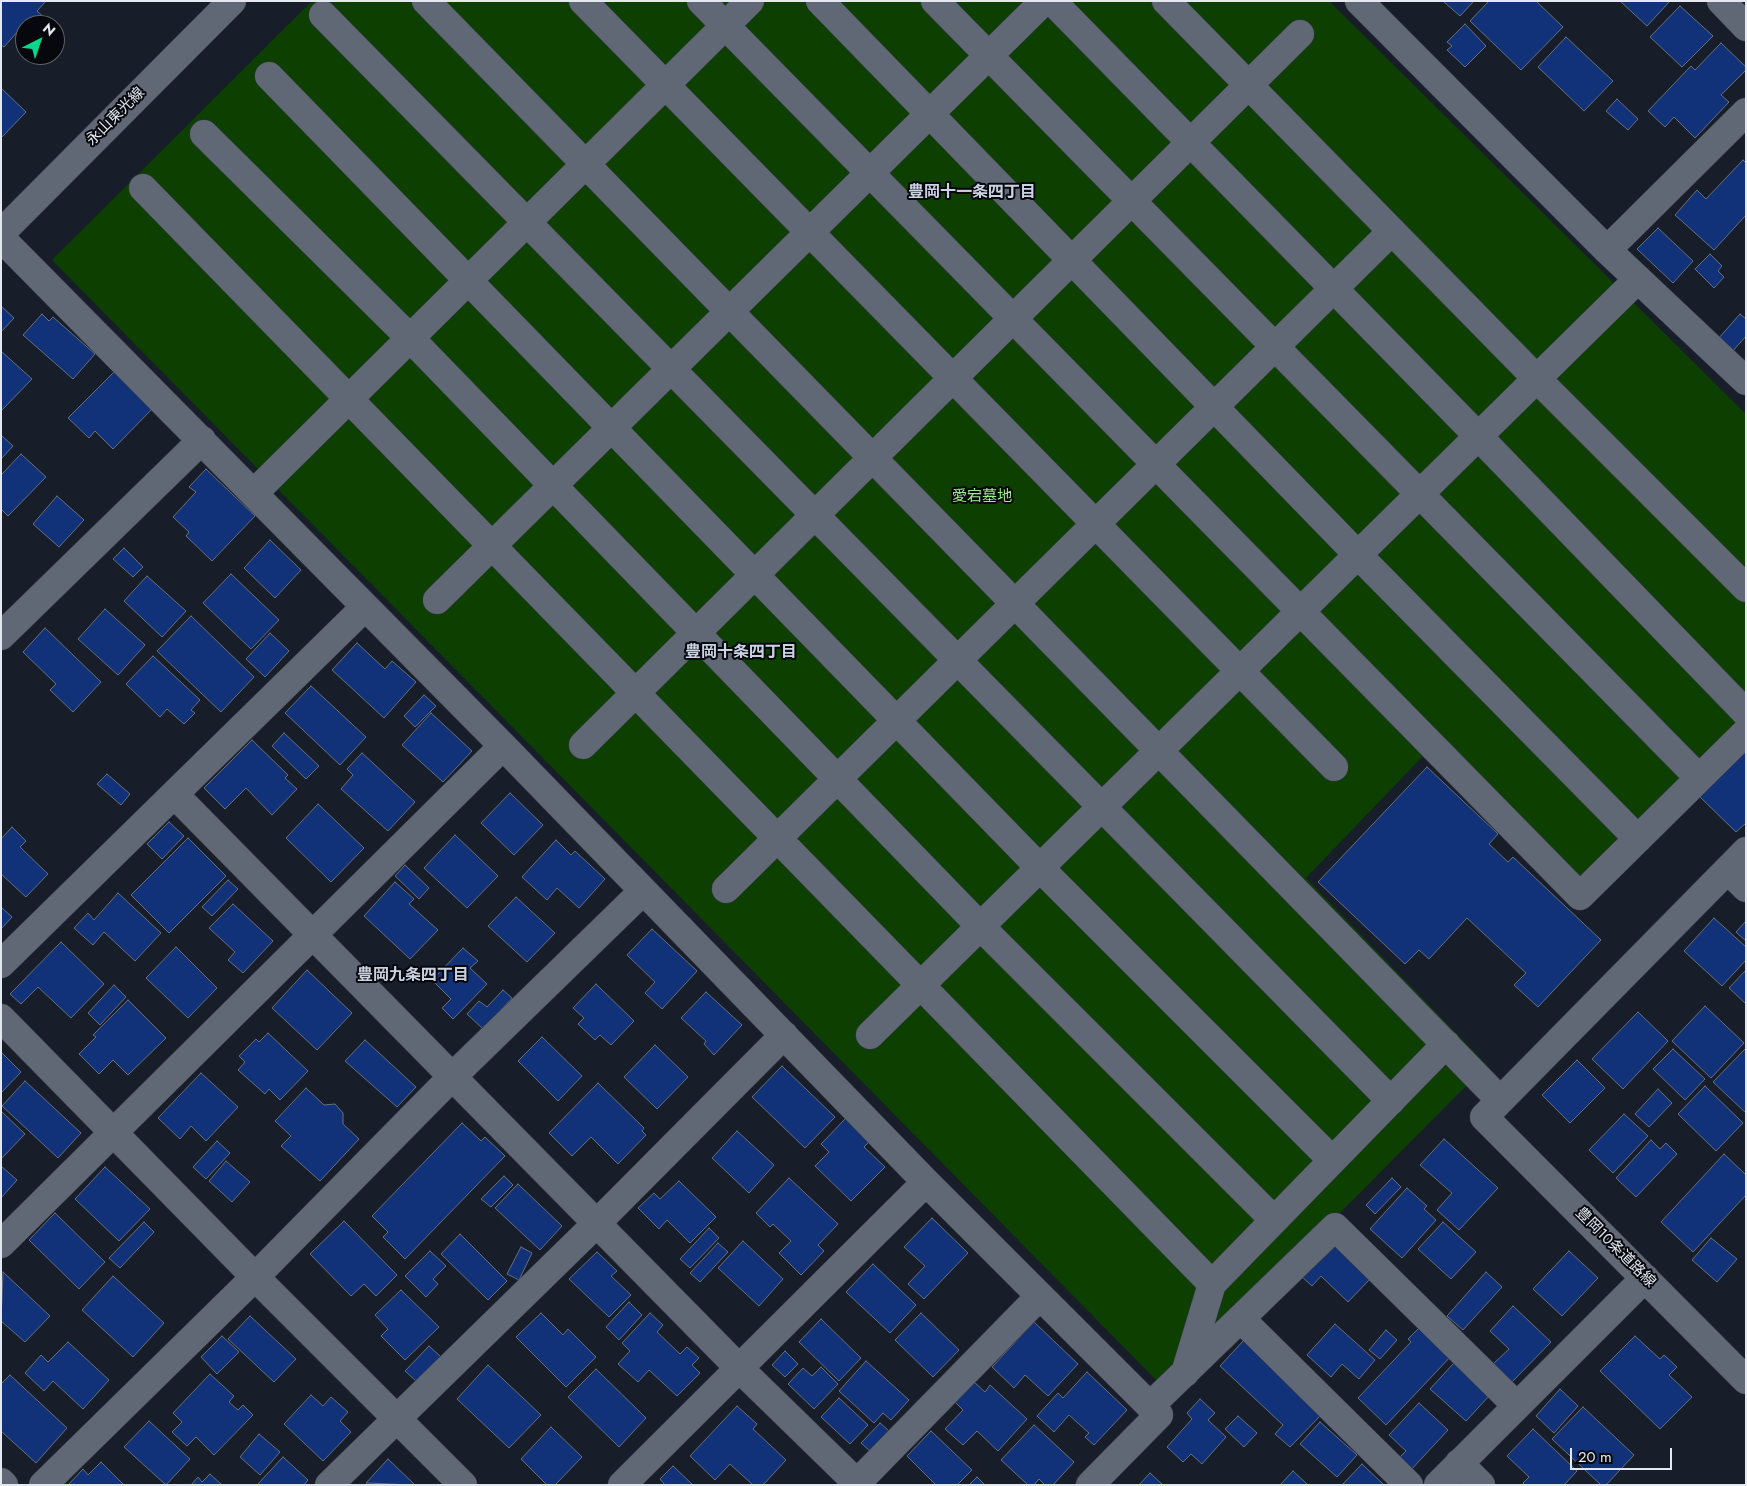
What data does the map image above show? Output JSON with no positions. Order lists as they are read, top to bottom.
{
  "streets": {
    "street": ["永山東光線", "豊岡10条道路線"]
  },
  "districts": ["豊岡十一条四丁目", "豊岡十条四丁目", "豊岡九条四丁目"],
  "parks": ["愛宕墓地"],
  "scale_bar": "20 m",
  "north": "top right"
}
